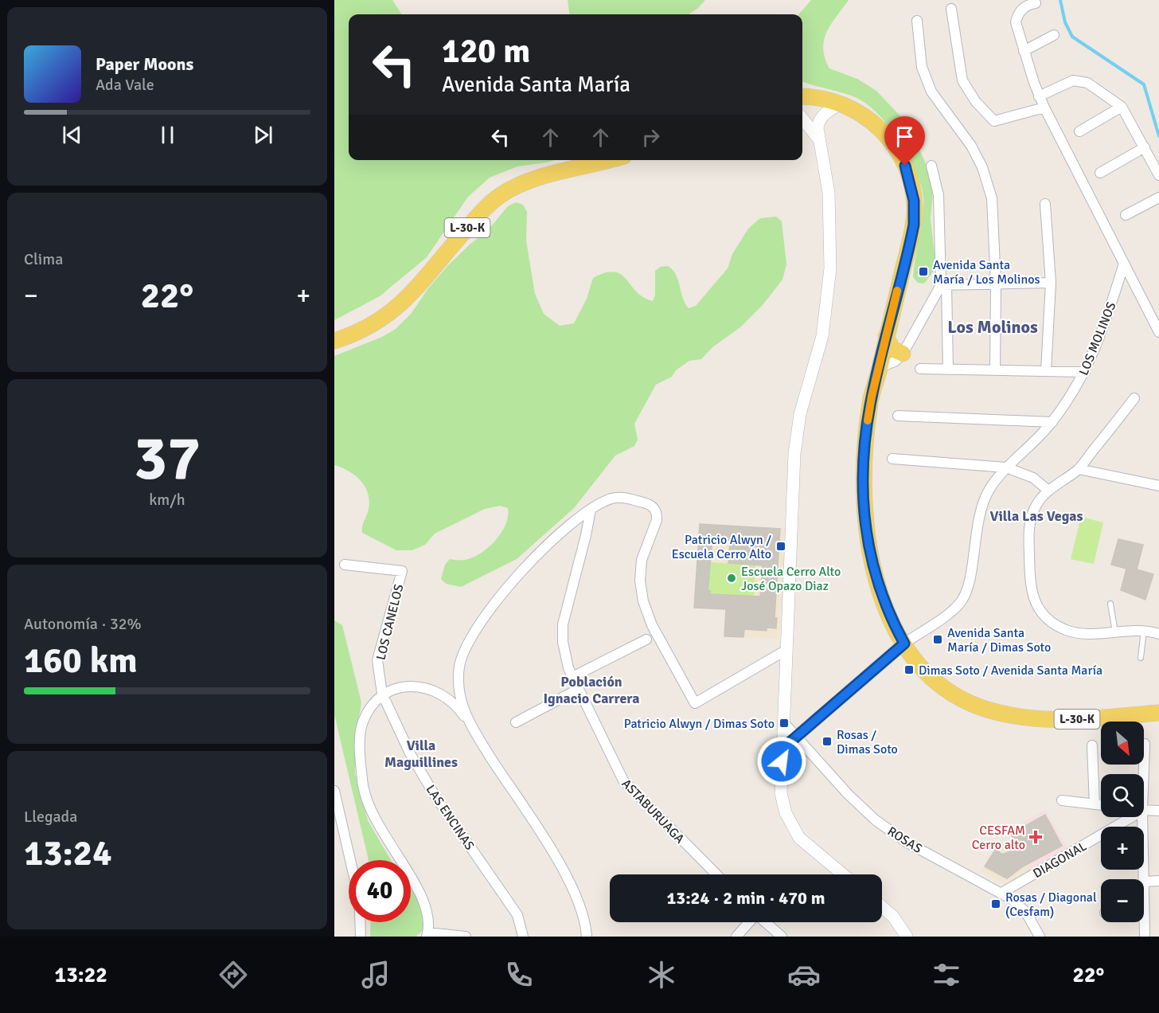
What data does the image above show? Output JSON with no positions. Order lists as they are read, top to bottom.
{
  "streets": {
    "main road": ["L-30-K"],
    "street": [
      "LOS MOLINOS",
      "LOS CANELOS",
      "ASTABURUAGA",
      "LAS ENCINAS",
      "ROSAS",
      "DIAGONAL"
    ]
  },
  "crossings": [
    ["L-30-K", "LOS MOLINOS"],
    ["LOS CANELOS", "LAS ENCINAS"],
    ["ROSAS", "DIAGONAL"]
  ],
  "districts": [
    "Los Molinos",
    "Villa Las Vegas",
    "Población Ignacio Carrera",
    "Villa Maguillines"
  ],
  "places": {
    "transit": [
      "Avenida Santa María / Los Molinos",
      "Patricio Alwyn / Escuela Cerro Alto",
      "Avenida Santa María / Dimas Soto",
      "Dimas Soto / Avenida Santa María",
      "Patricio Alwyn / Dimas Soto",
      "Rosas / Dimas Soto",
      "Rosas / Diagonal (Cesfam)"
    ],
    "other": ["Escuela Cerro Alto José Opazo Diaz"],
    "health": ["CESFAM Cerro alto"]
  },
  "north": "bottom right",
  "page": {
    "turn": ["120 m", "Avenida Santa María"],
    "song": ["Paper Moons", "Ada Vale"],
    "tile": [
      "Clima",
      ["37", "km/h"],
      ["Autonomía · 32%", "160 km"],
      ["Llegada", "13:24"]
    ],
    "heat": ["−", "22°", "+"],
    "map_buttons": ["+", "−"],
    "limit": "40",
    "trip": "13:24 · 2 min · 470 m",
    "tabs": ["13:22", "22°"]
  }
}
